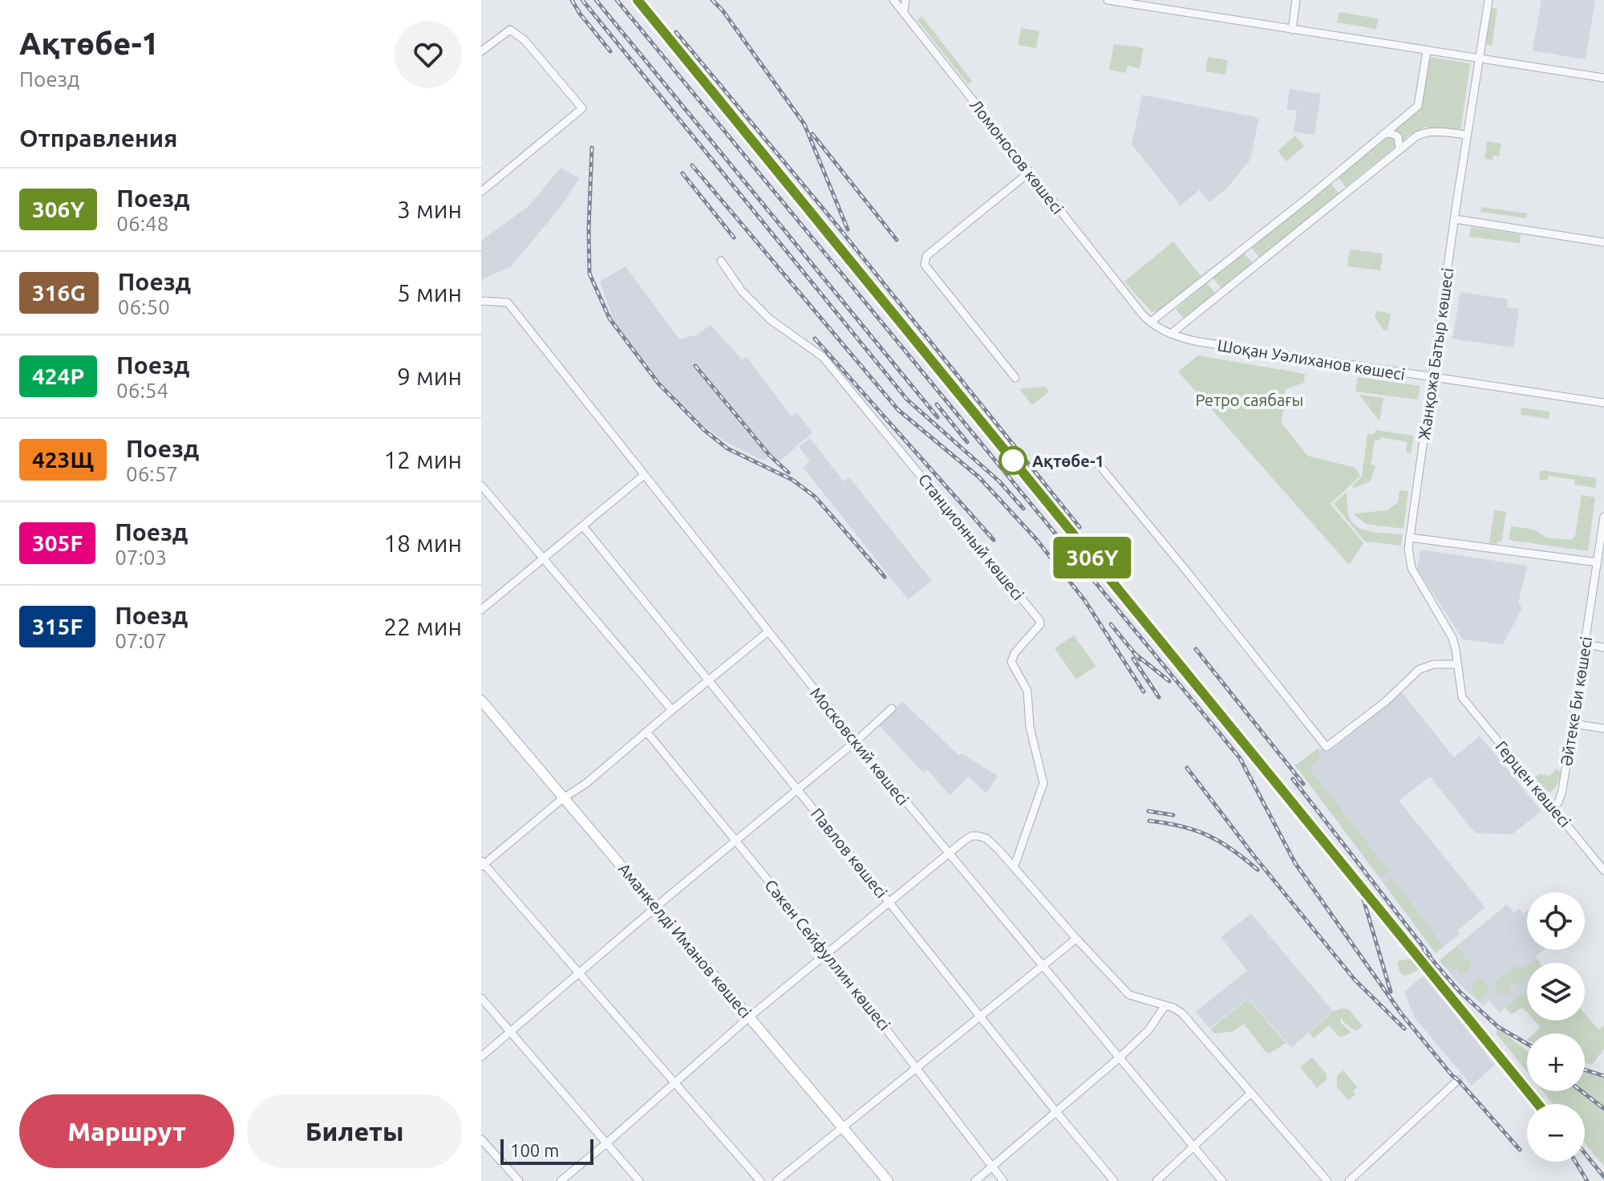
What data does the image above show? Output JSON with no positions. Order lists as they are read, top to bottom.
{
  "streets": {
    "main road": ["Аманкелді Иманов көшесі"],
    "street": [
      "Ломоносов көшесі",
      "Жанқожа Батыр көшесі",
      "Шоқан Уәлиханов көшесі",
      "Станционный көшесі",
      "Әйтеке Би көшесі",
      "Московский көшесі",
      "Герцен көшесі",
      "Павлов көшесі",
      "Сәкен Сейфуллин көшесі"
    ]
  },
  "crossings": [
    ["Ломоносов көшесі", "Шоқан Уәлиханов көшесі"],
    ["Жанқожа Батыр көшесі", "Шоқан Уәлиханов көшесі"],
    ["Жанқожа Батыр көшесі", "Герцен көшесі"],
    ["Әйтеке Би көшесі", "Герцен көшесі"]
  ],
  "parks": ["Ретро саябағы"],
  "places": ["Ақтөбе-1"],
  "scale_bar": "100 m",
  "page": {
    "heading": [
      ["Ақтөбе-1", "Поезд"],
      "Отправления"
    ],
    "on_map": "306Y",
    "list": [
      {
        "mark": "306Y",
        "name": "Поезд",
        "note": "06:48",
        "value": "3 мин"
      },
      {
        "mark": "316G",
        "name": "Поезд",
        "note": "06:50",
        "value": "5 мин"
      },
      {
        "mark": "424Р",
        "name": "Поезд",
        "note": "06:54",
        "value": "9 мин"
      },
      {
        "mark": "423Щ",
        "name": "Поезд",
        "note": "06:57",
        "value": "12 мин"
      },
      {
        "mark": "305F",
        "name": "Поезд",
        "note": "07:03",
        "value": "18 мин"
      },
      {
        "mark": "315F",
        "name": "Поезд",
        "note": "07:07",
        "value": "22 мин"
      }
    ],
    "map_buttons": ["+", "−"],
    "buttons": ["Маршрут", "Билеты"],
    "scale": "100 m"
  }
}
